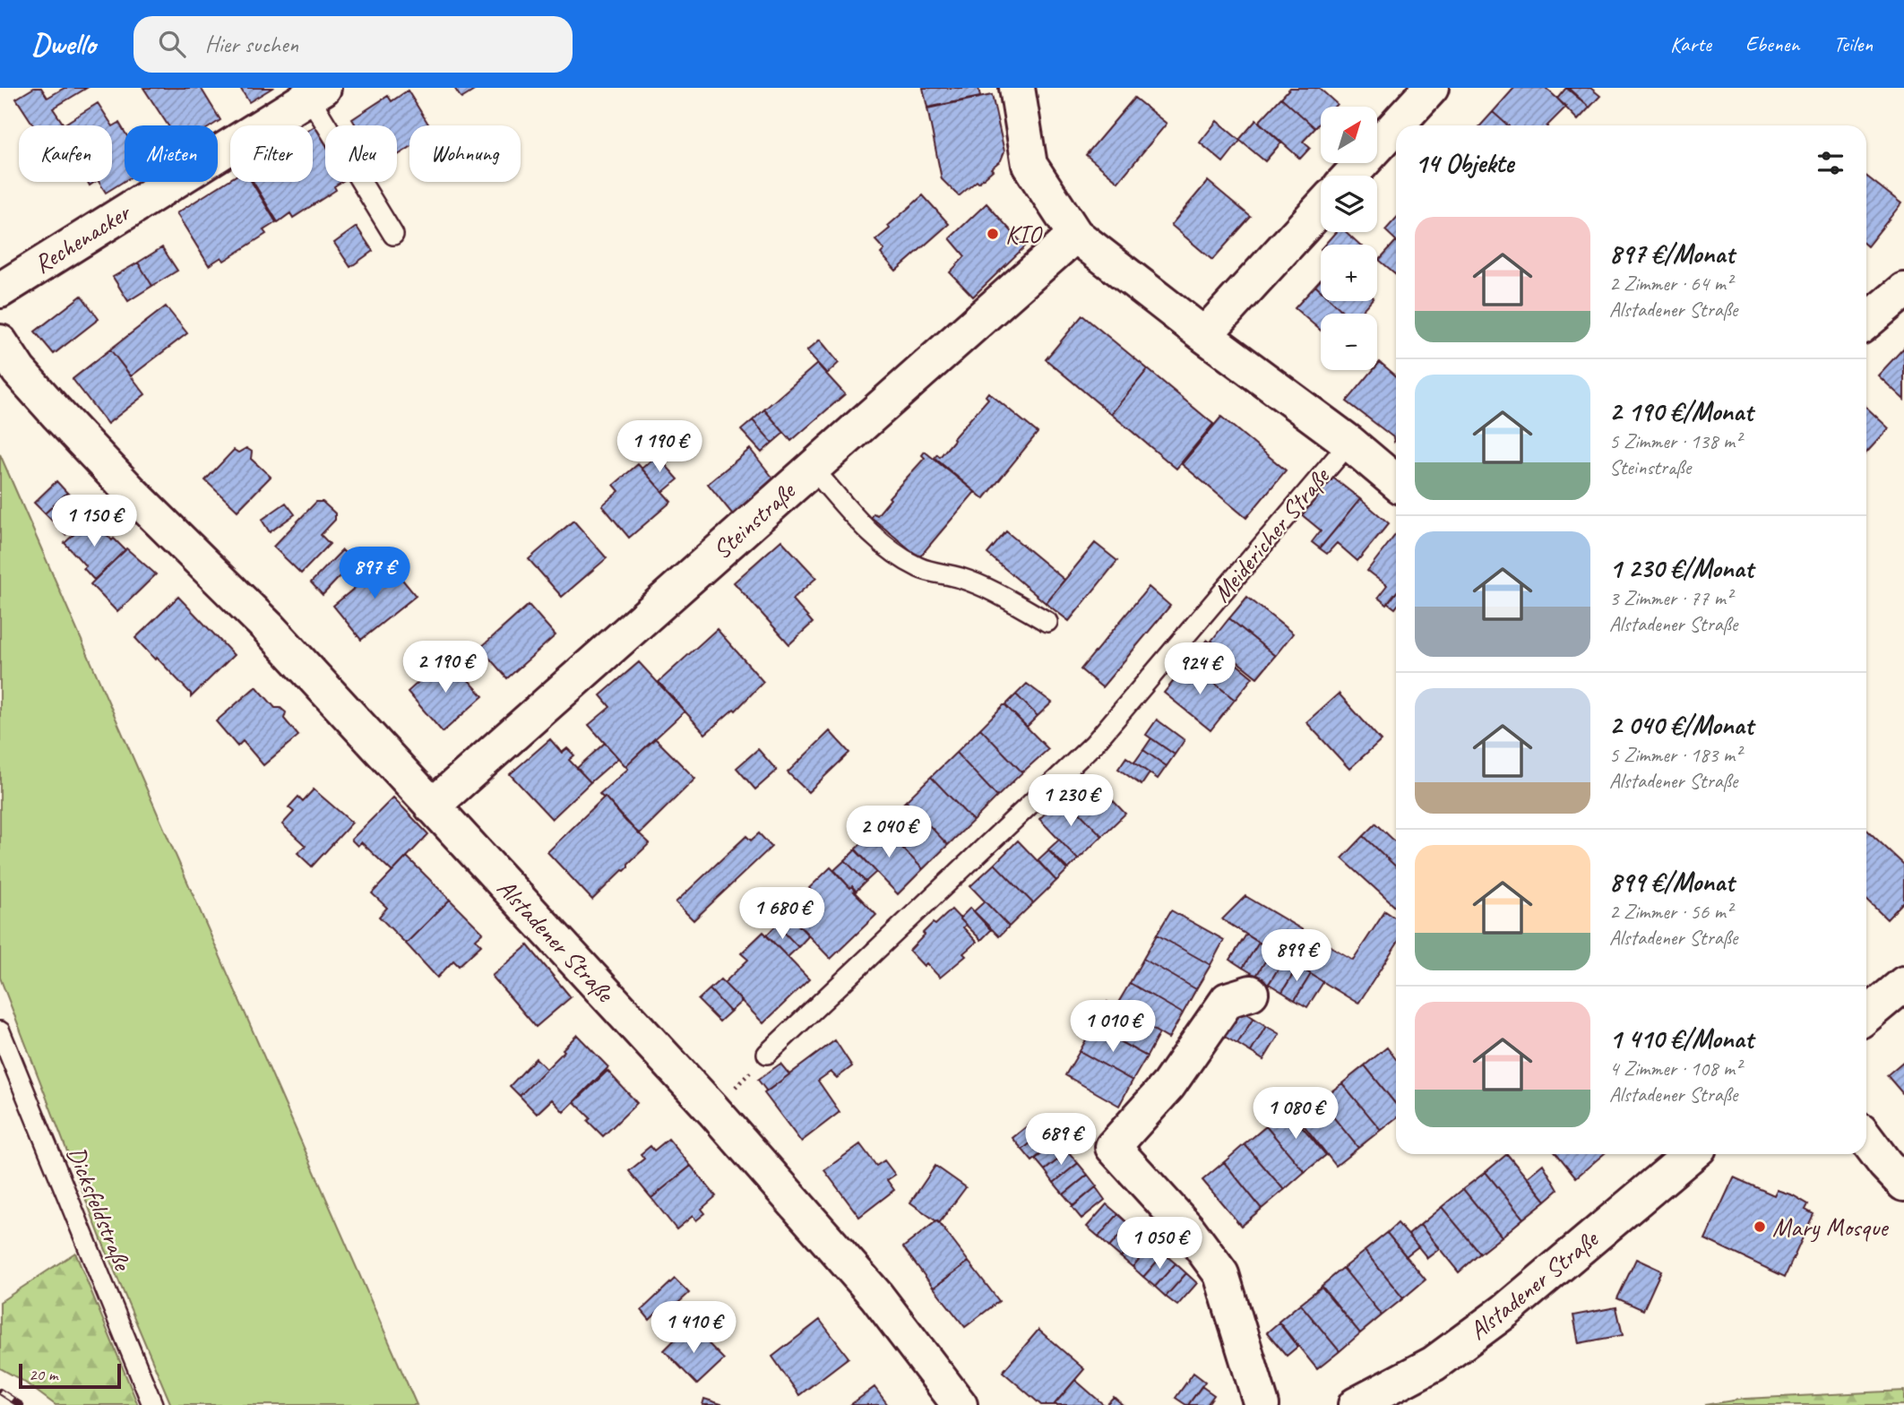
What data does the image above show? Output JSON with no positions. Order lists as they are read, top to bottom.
{
  "streets": {
    "street": [
      "Rechenacker",
      "Steinstraße",
      "Meidericher Straße",
      "Alstadener Straße"
    ],
    "lane": ["Dicksfeldstraße"]
  },
  "crossings": [
    ["Steinstraße", "Meidericher Straße"],
    ["Steinstraße", "Alstadener Straße"]
  ],
  "places": ["KIO", "Mary Mosque"],
  "scale_bar": "20 m",
  "north": "top right",
  "page": {
    "header": "Dwello",
    "search": "Hier suchen",
    "nav": ["Karte", "Ebenen", "Teilen"],
    "map_buttons": ["+", "−"],
    "chip": [
      "Kaufen",
      "Mieten",
      "Filter",
      "Neu",
      "Wohnung"
    ],
    "heading": "14 Objekte",
    "list": [
      {
        "name": "897 €/Monat",
        "note": "2 Zimmer · 64 m² · Alstadener Straße"
      },
      {
        "name": "2 190 €/Monat",
        "note": "5 Zimmer · 138 m² · Steinstraße"
      },
      {
        "name": "1 230 €/Monat",
        "note": "3 Zimmer · 77 m² · Alstadener Straße"
      },
      {
        "name": "2 040 €/Monat",
        "note": "5 Zimmer · 183 m² · Alstadener Straße"
      },
      {
        "name": "899 €/Monat",
        "note": "2 Zimmer · 56 m² · Alstadener Straße"
      },
      {
        "name": "1 410 €/Monat",
        "note": "4 Zimmer · 108 m² · Alstadener Straße"
      }
    ],
    "price": [
      "1 190 €",
      "1 150 €",
      "897 €",
      "2 190 €",
      "924 €",
      "1 230 €",
      "2 040 €",
      "1 680 €",
      "899 €",
      "1 010 €",
      "1 080 €",
      "689 €",
      "1 050 €",
      "1 410 €"
    ],
    "scale": "20 m"
  }
}
